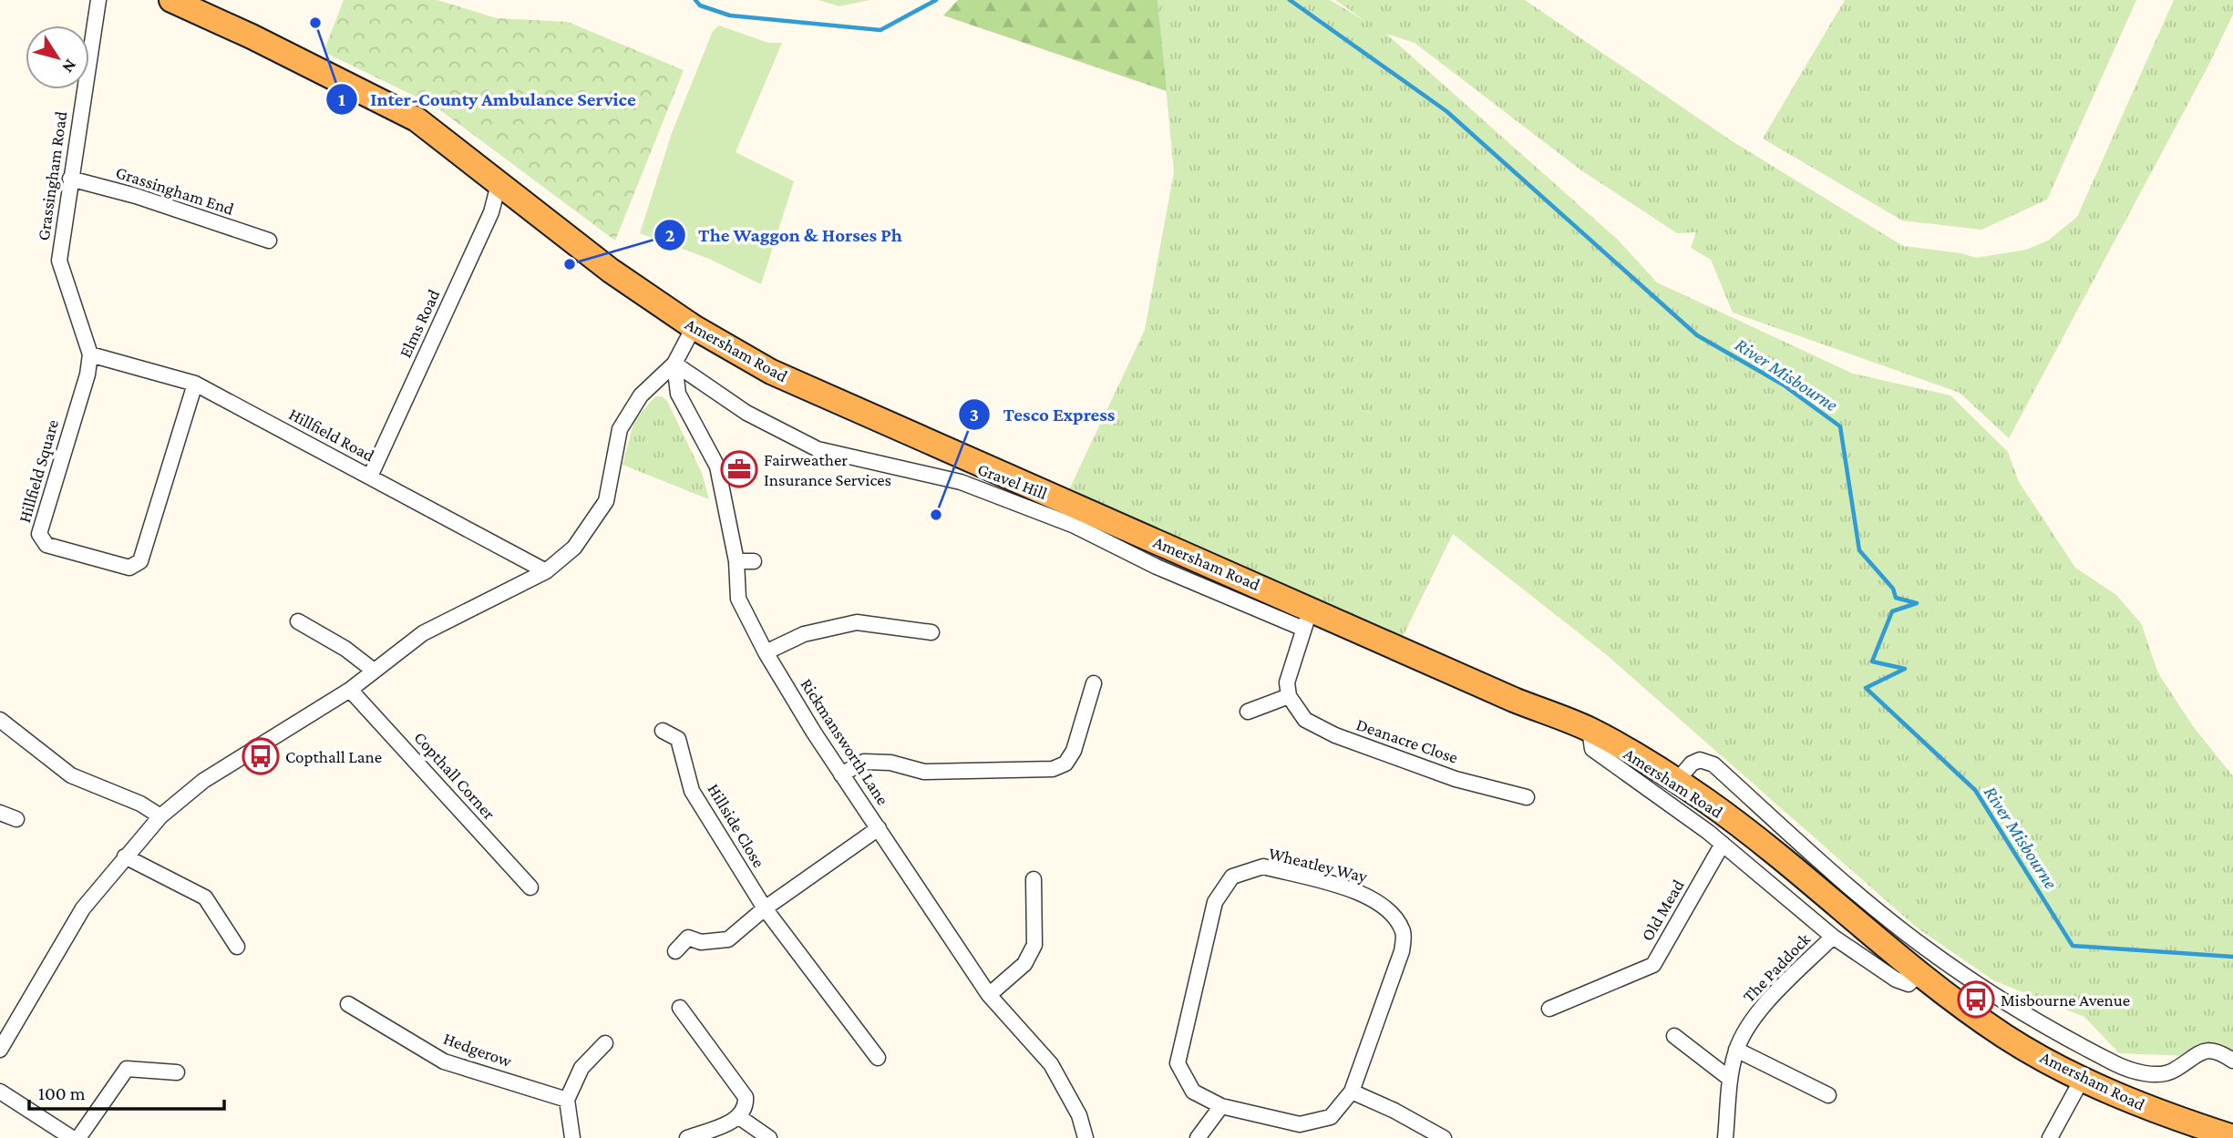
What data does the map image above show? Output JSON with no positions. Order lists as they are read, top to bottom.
{
  "streets": {
    "highway": ["Amersham Road"],
    "street": [
      "Grassingham Road",
      "Grassingham End",
      "Elms Road",
      "Hillfield Road",
      "Hillfield Square",
      "Gravel Hill",
      "Deanacre Close",
      "Rickmansworth Lane",
      "Copthall Corner",
      "Hillside Close",
      "Wheatley Way",
      "Old Mead",
      "The Paddock",
      "Hedgerow"
    ]
  },
  "crossings": [
    ["Grassingham Road", "Grassingham End"],
    ["Grassingham Road", "Hillfield Road"],
    ["Grassingham Road", "Hillfield Square"],
    ["Elms Road", "Amersham Road"],
    ["Elms Road", "Hillfield Road"],
    ["Amersham Road", "Gravel Hill"],
    ["Hillfield Road", "Hillfield Square"],
    ["Gravel Hill", "Rickmansworth Lane"]
  ],
  "water": ["River Misbourne"],
  "places": {
    "other": ["Inter-County Ambulance Service", "The Waggon & Horses Ph", "Tesco Express"],
    "office": ["Fairweather Insurance Services"],
    "bus stop": ["Copthall Lane", "Misbourne Avenue"]
  },
  "scale_bar": "100 m",
  "north": "bottom right"
}
